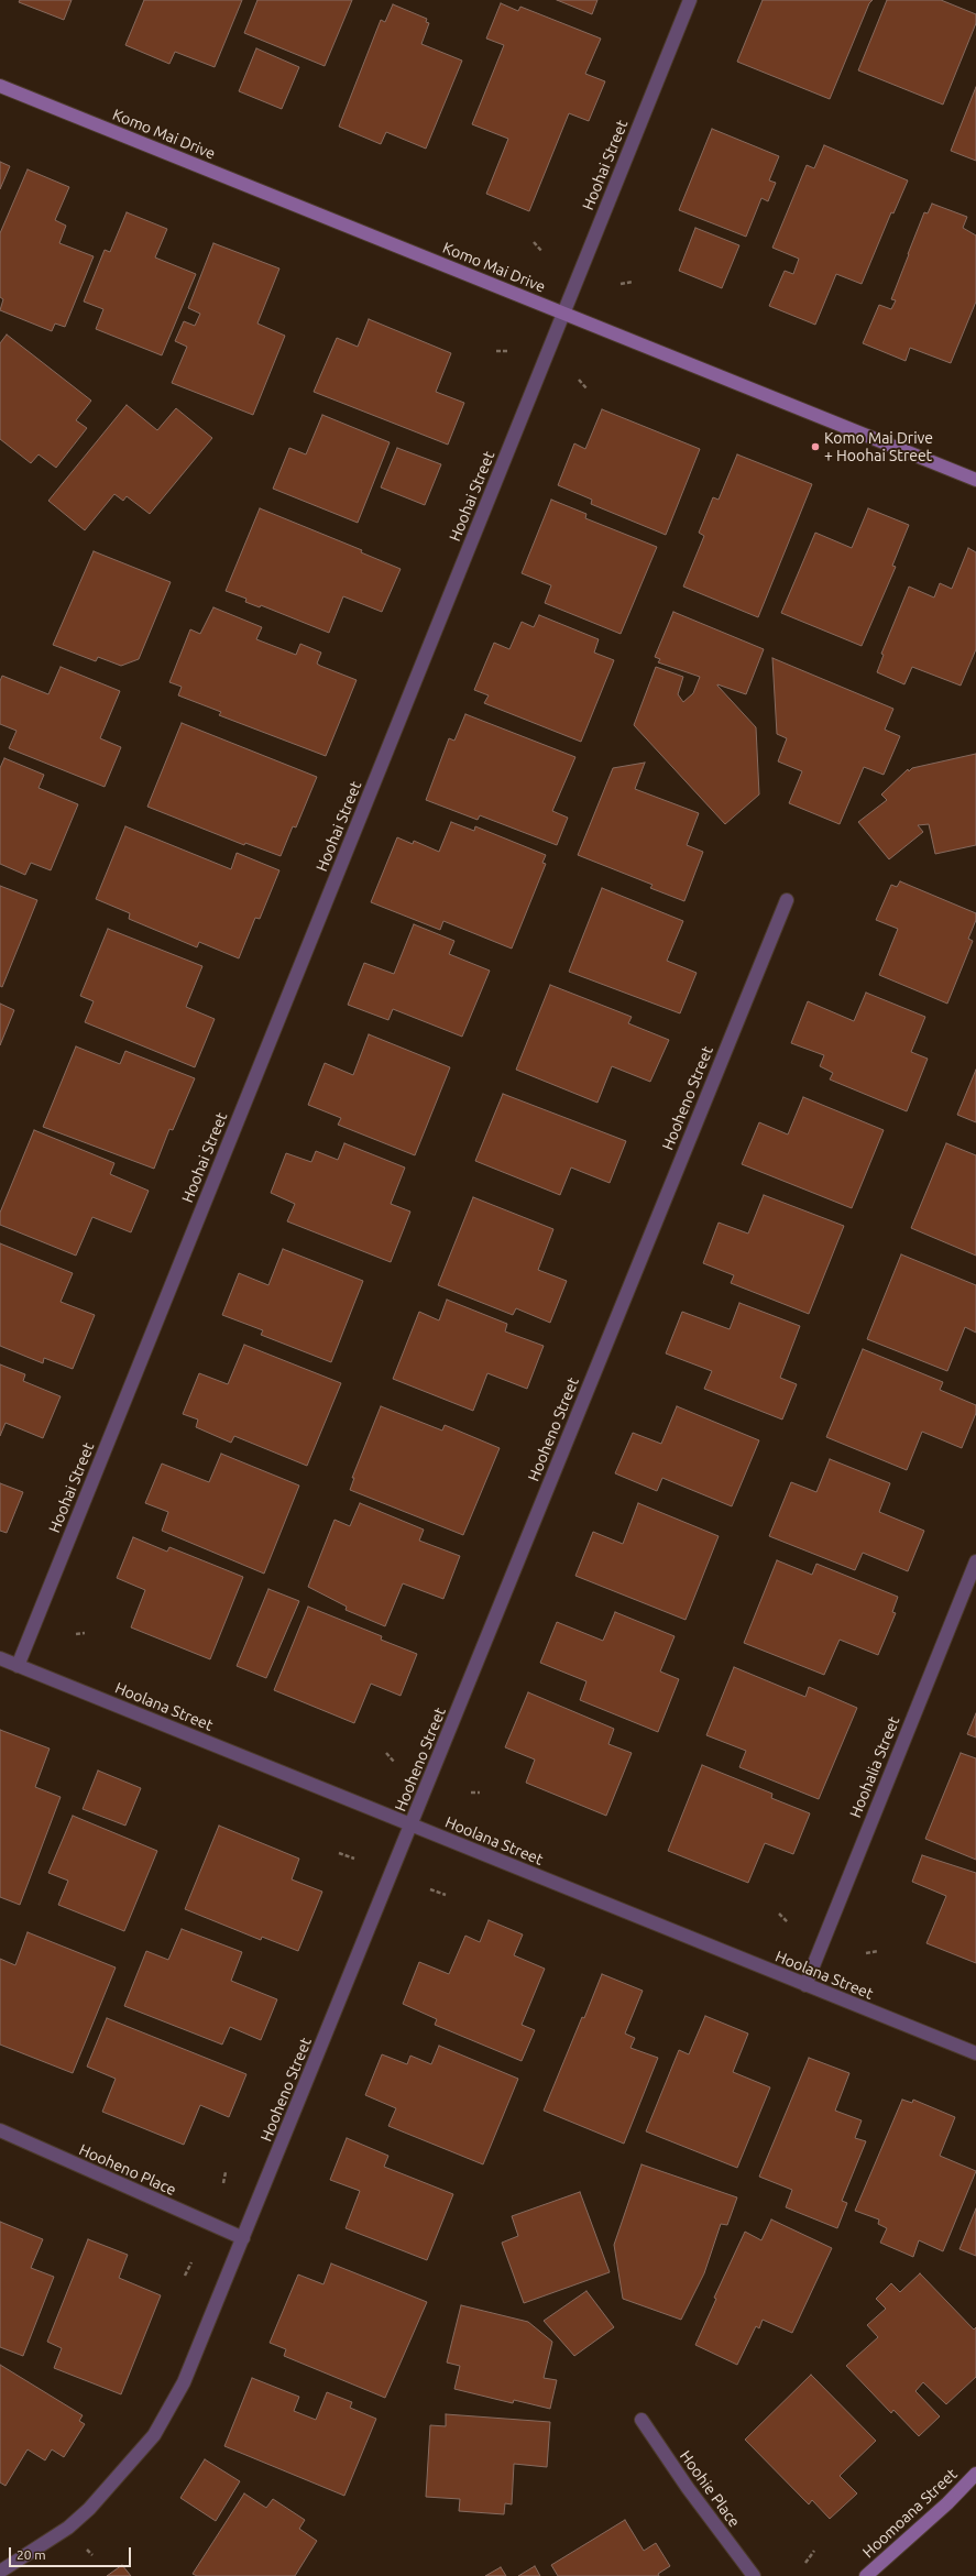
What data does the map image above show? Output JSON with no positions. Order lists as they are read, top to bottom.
{
  "streets": {
    "street": [
      "Komo Mai Drive",
      "Hoohai Street",
      "Hooheno Street",
      "Hoolana Street",
      "Hoohalia Street",
      "Hooheno Place",
      "Hoohie Place",
      "Hoomoana Street"
    ]
  },
  "crossings": [
    ["Komo Mai Drive", "Hoohai Street"],
    ["Hoohai Street", "Hoolana Street"],
    ["Hooheno Street", "Hoolana Street"],
    ["Hooheno Street", "Hooheno Place"],
    ["Hoolana Street", "Hoohalia Street"]
  ],
  "places": ["Komo Mai Drive + Hoohai Street"],
  "scale_bar": "20 m"
}
